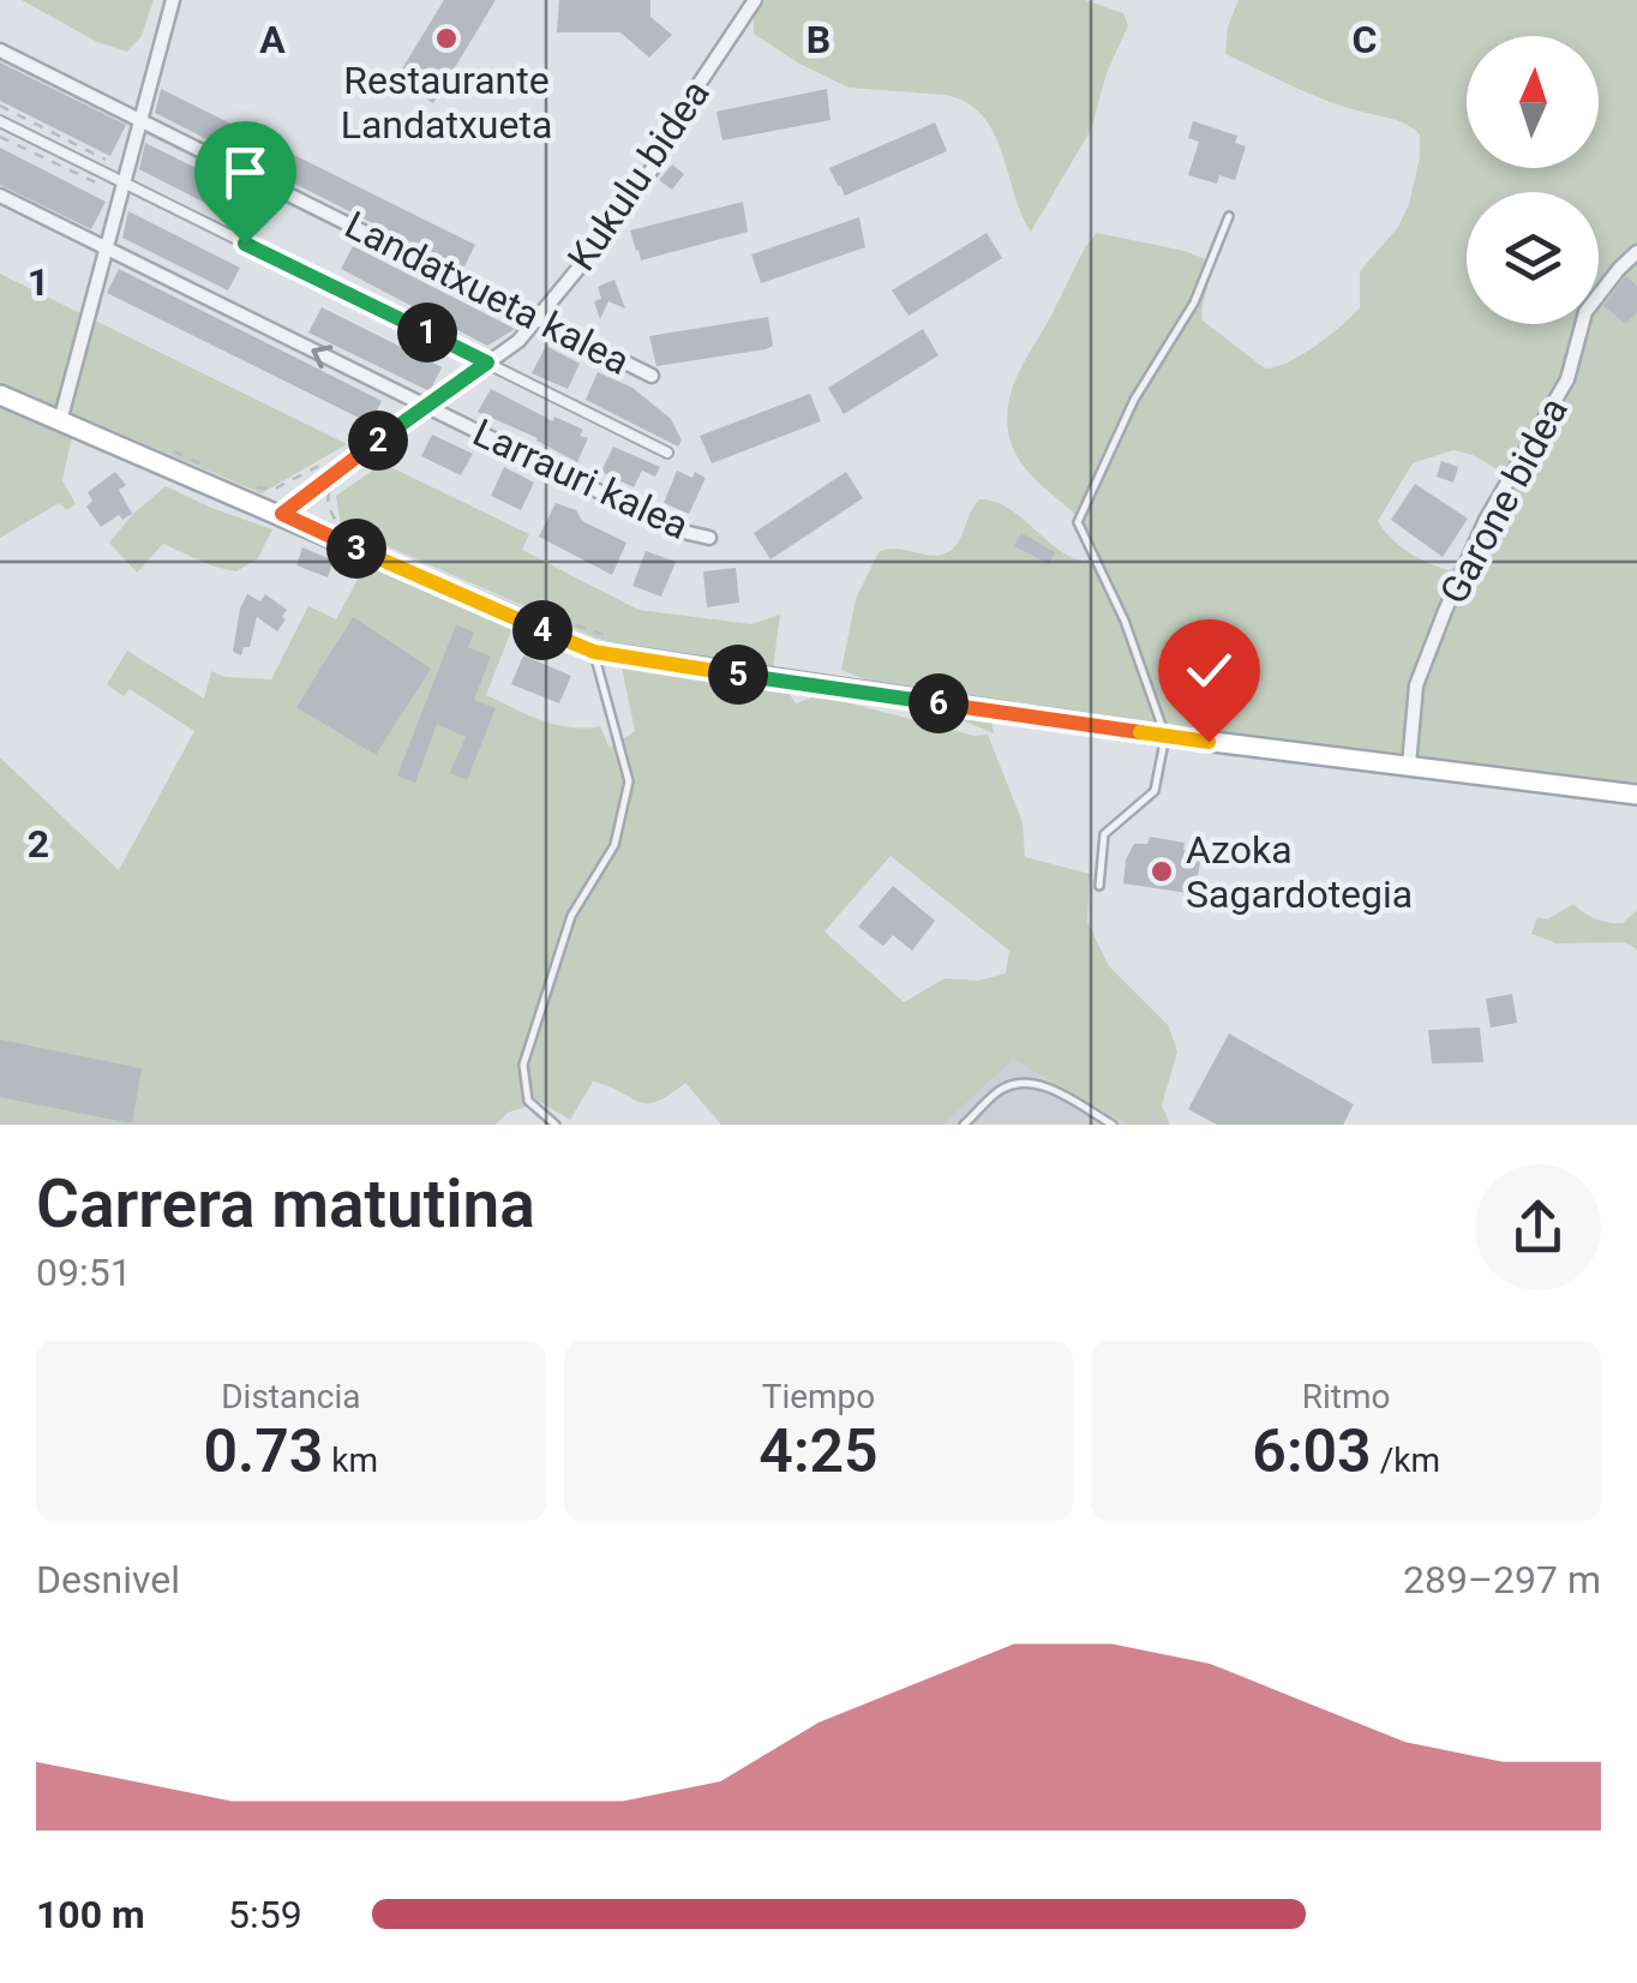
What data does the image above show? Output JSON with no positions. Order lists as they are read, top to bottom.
{
  "streets": {
    "street": [
      "Kukulu bidea",
      "Landatxueta kalea",
      "Larrauri kalea",
      "Garone bidea"
    ]
  },
  "crossings": [
    ["Kukulu bidea", "Landatxueta kalea"],
    ["Kukulu bidea", "Larrauri kalea"]
  ],
  "places": ["Restaurante Landatxueta", "Azoka Sagardotegia"],
  "north": "top",
  "page": {
    "pins": [
      "1",
      "2",
      "3",
      "4",
      "5",
      "6"
    ],
    "heading": ["Carrera matutina", "09:51"],
    "stats": [
      ["Distancia", "0.73 km"],
      ["Tiempo", "4:25"],
      ["Ritmo", "6:03 /km"]
    ],
    "chart": ["Desnivel", "289–297 m"],
    "list": [
      {
        "name": "100 m",
        "note": "5:59"
      }
    ]
  },
  "grid": {
    "columns": ["A", "B", "C"],
    "rows": ["1", "2"]
  }
}
